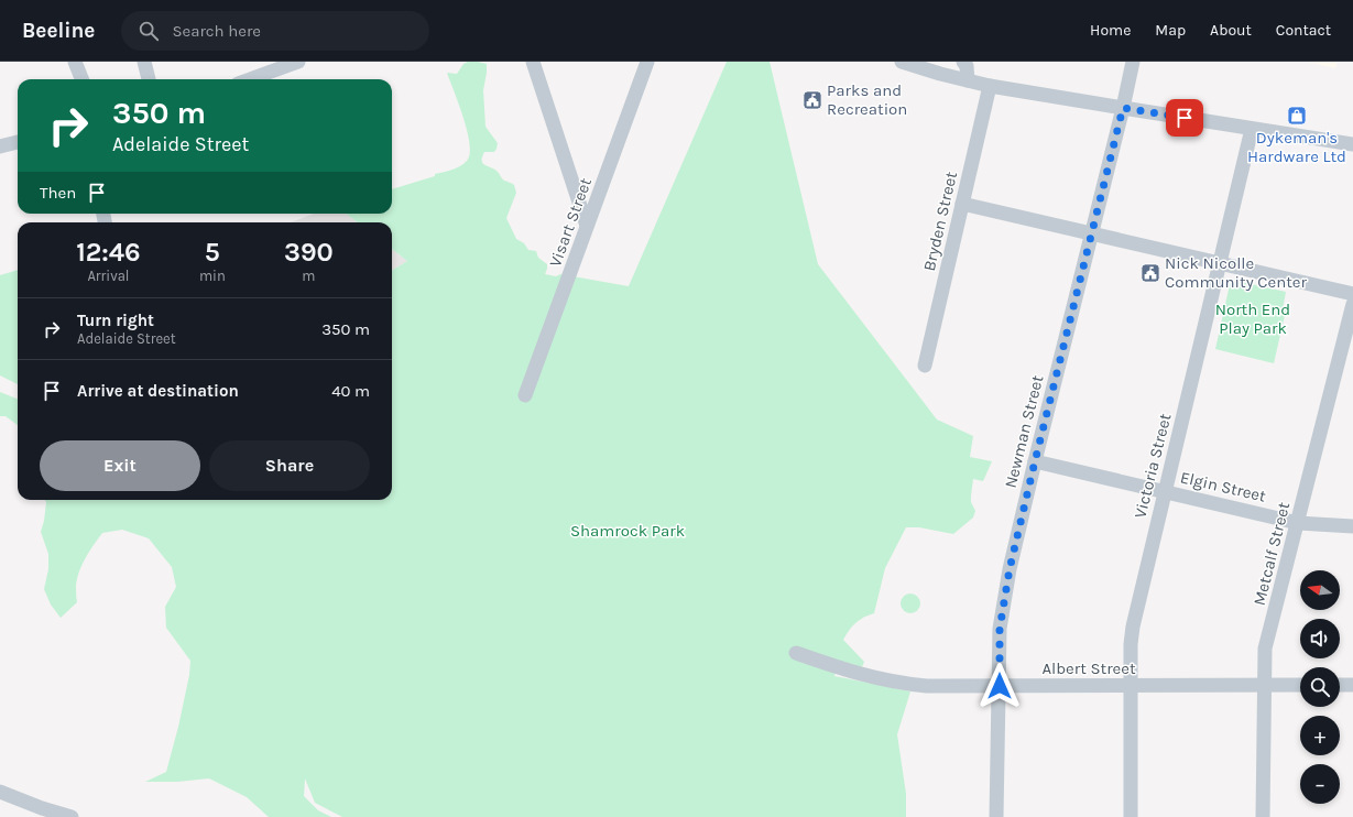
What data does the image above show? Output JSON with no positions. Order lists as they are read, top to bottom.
{
  "streets": {
    "street": [
      "Bryden Street",
      "Visart Street",
      "Newman Street",
      "Victoria Street",
      "Elgin Street",
      "Metcalf Street",
      "Albert Street"
    ]
  },
  "crossings": [
    ["Newman Street", "Elgin Street"],
    ["Newman Street", "Albert Street"],
    ["Victoria Street", "Elgin Street"],
    ["Victoria Street", "Albert Street"],
    ["Elgin Street", "Metcalf Street"],
    ["Metcalf Street", "Albert Street"]
  ],
  "parks": ["North End Play Park", "Shamrock Park"],
  "places": {
    "public building": ["Parks and Recreation", "Nick Nicolle Community Center"],
    "shop": ["Dykeman's Hardware Ltd"]
  },
  "north": "left",
  "page": {
    "header": "Beeline",
    "search": "Search here",
    "nav": [
      "Home",
      "Map",
      "About",
      "Contact"
    ],
    "turn": ["350 m", "Adelaide Street"],
    "then": "Then",
    "eta": [
      "12:46",
      "Arrival",
      "5",
      "min",
      "390",
      "m"
    ],
    "list": [
      {
        "name": "Turn right",
        "note": "Adelaide Street",
        "value": "350 m"
      },
      {
        "name": "Arrive at destination",
        "value": "40 m"
      }
    ],
    "buttons": ["Exit", "Share"],
    "map_buttons": ["+", "−"]
  }
}
